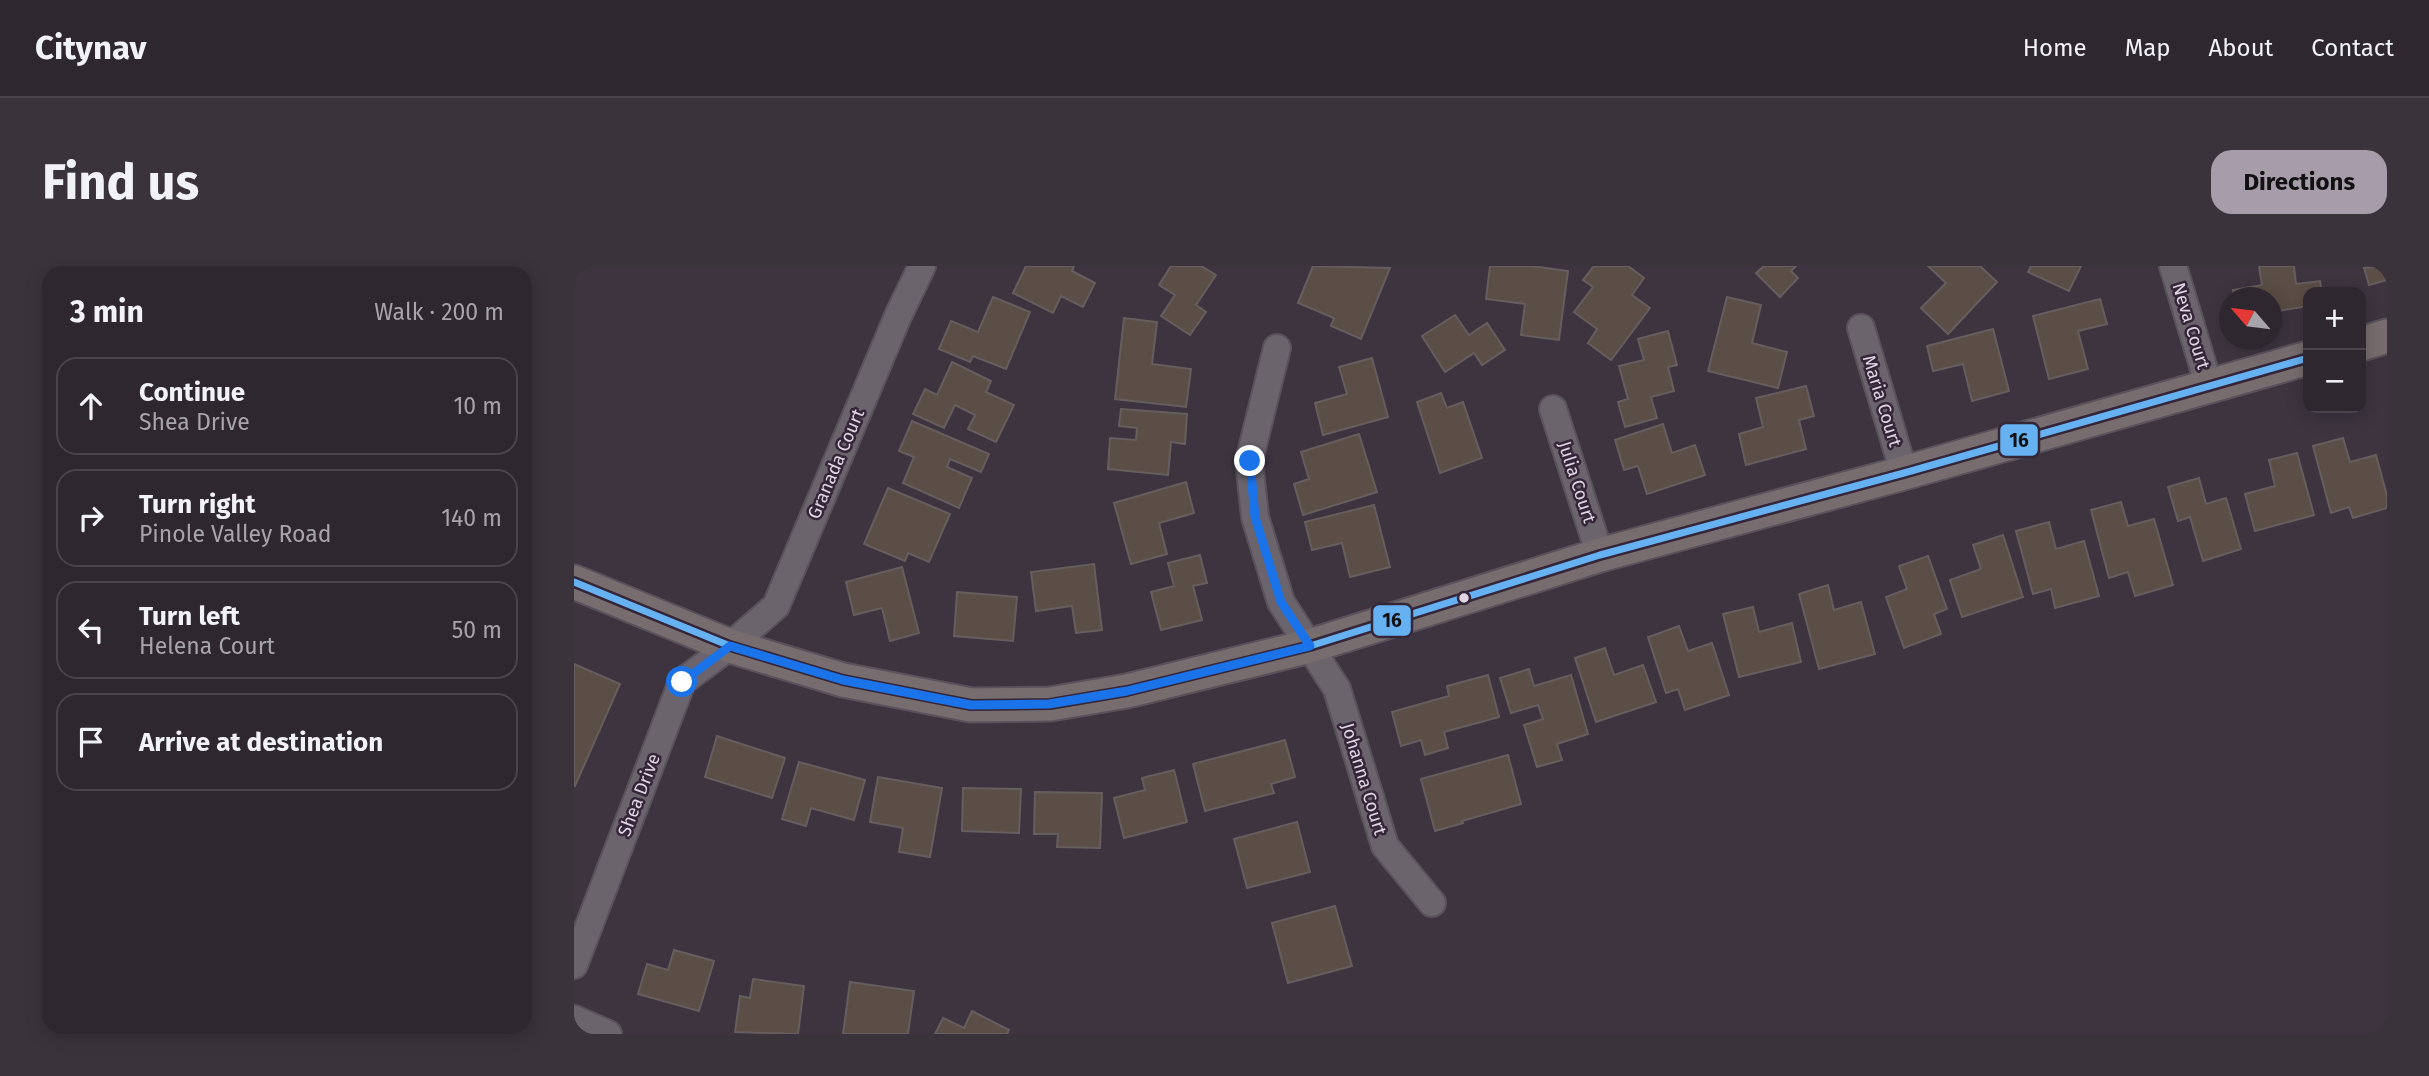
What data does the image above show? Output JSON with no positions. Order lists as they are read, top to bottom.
{
  "streets": {
    "street": [
      "Neva Court",
      "Maria Court",
      "Granada Court",
      "Julia Court",
      "Johanna Court",
      "Shea Drive"
    ]
  },
  "crossings": [
    ["Granada Court", "Shea Drive"]
  ],
  "lines": ["transit line 16"],
  "north": "top left",
  "page": {
    "header": "Citynav",
    "nav": [
      "Home",
      "Map",
      "About",
      "Contact"
    ],
    "buttons": "Directions",
    "title": "Find us",
    "heading": ["3 min", "Walk · 200 m"],
    "map_buttons": ["+", "−"],
    "list": [
      ["Continue", "Shea Drive", "10 m"],
      ["Turn right", "Pinole Valley Road", "140 m"],
      ["Turn left", "Helena Court", "50 m"],
      "Arrive at destination"
    ]
  }
}
